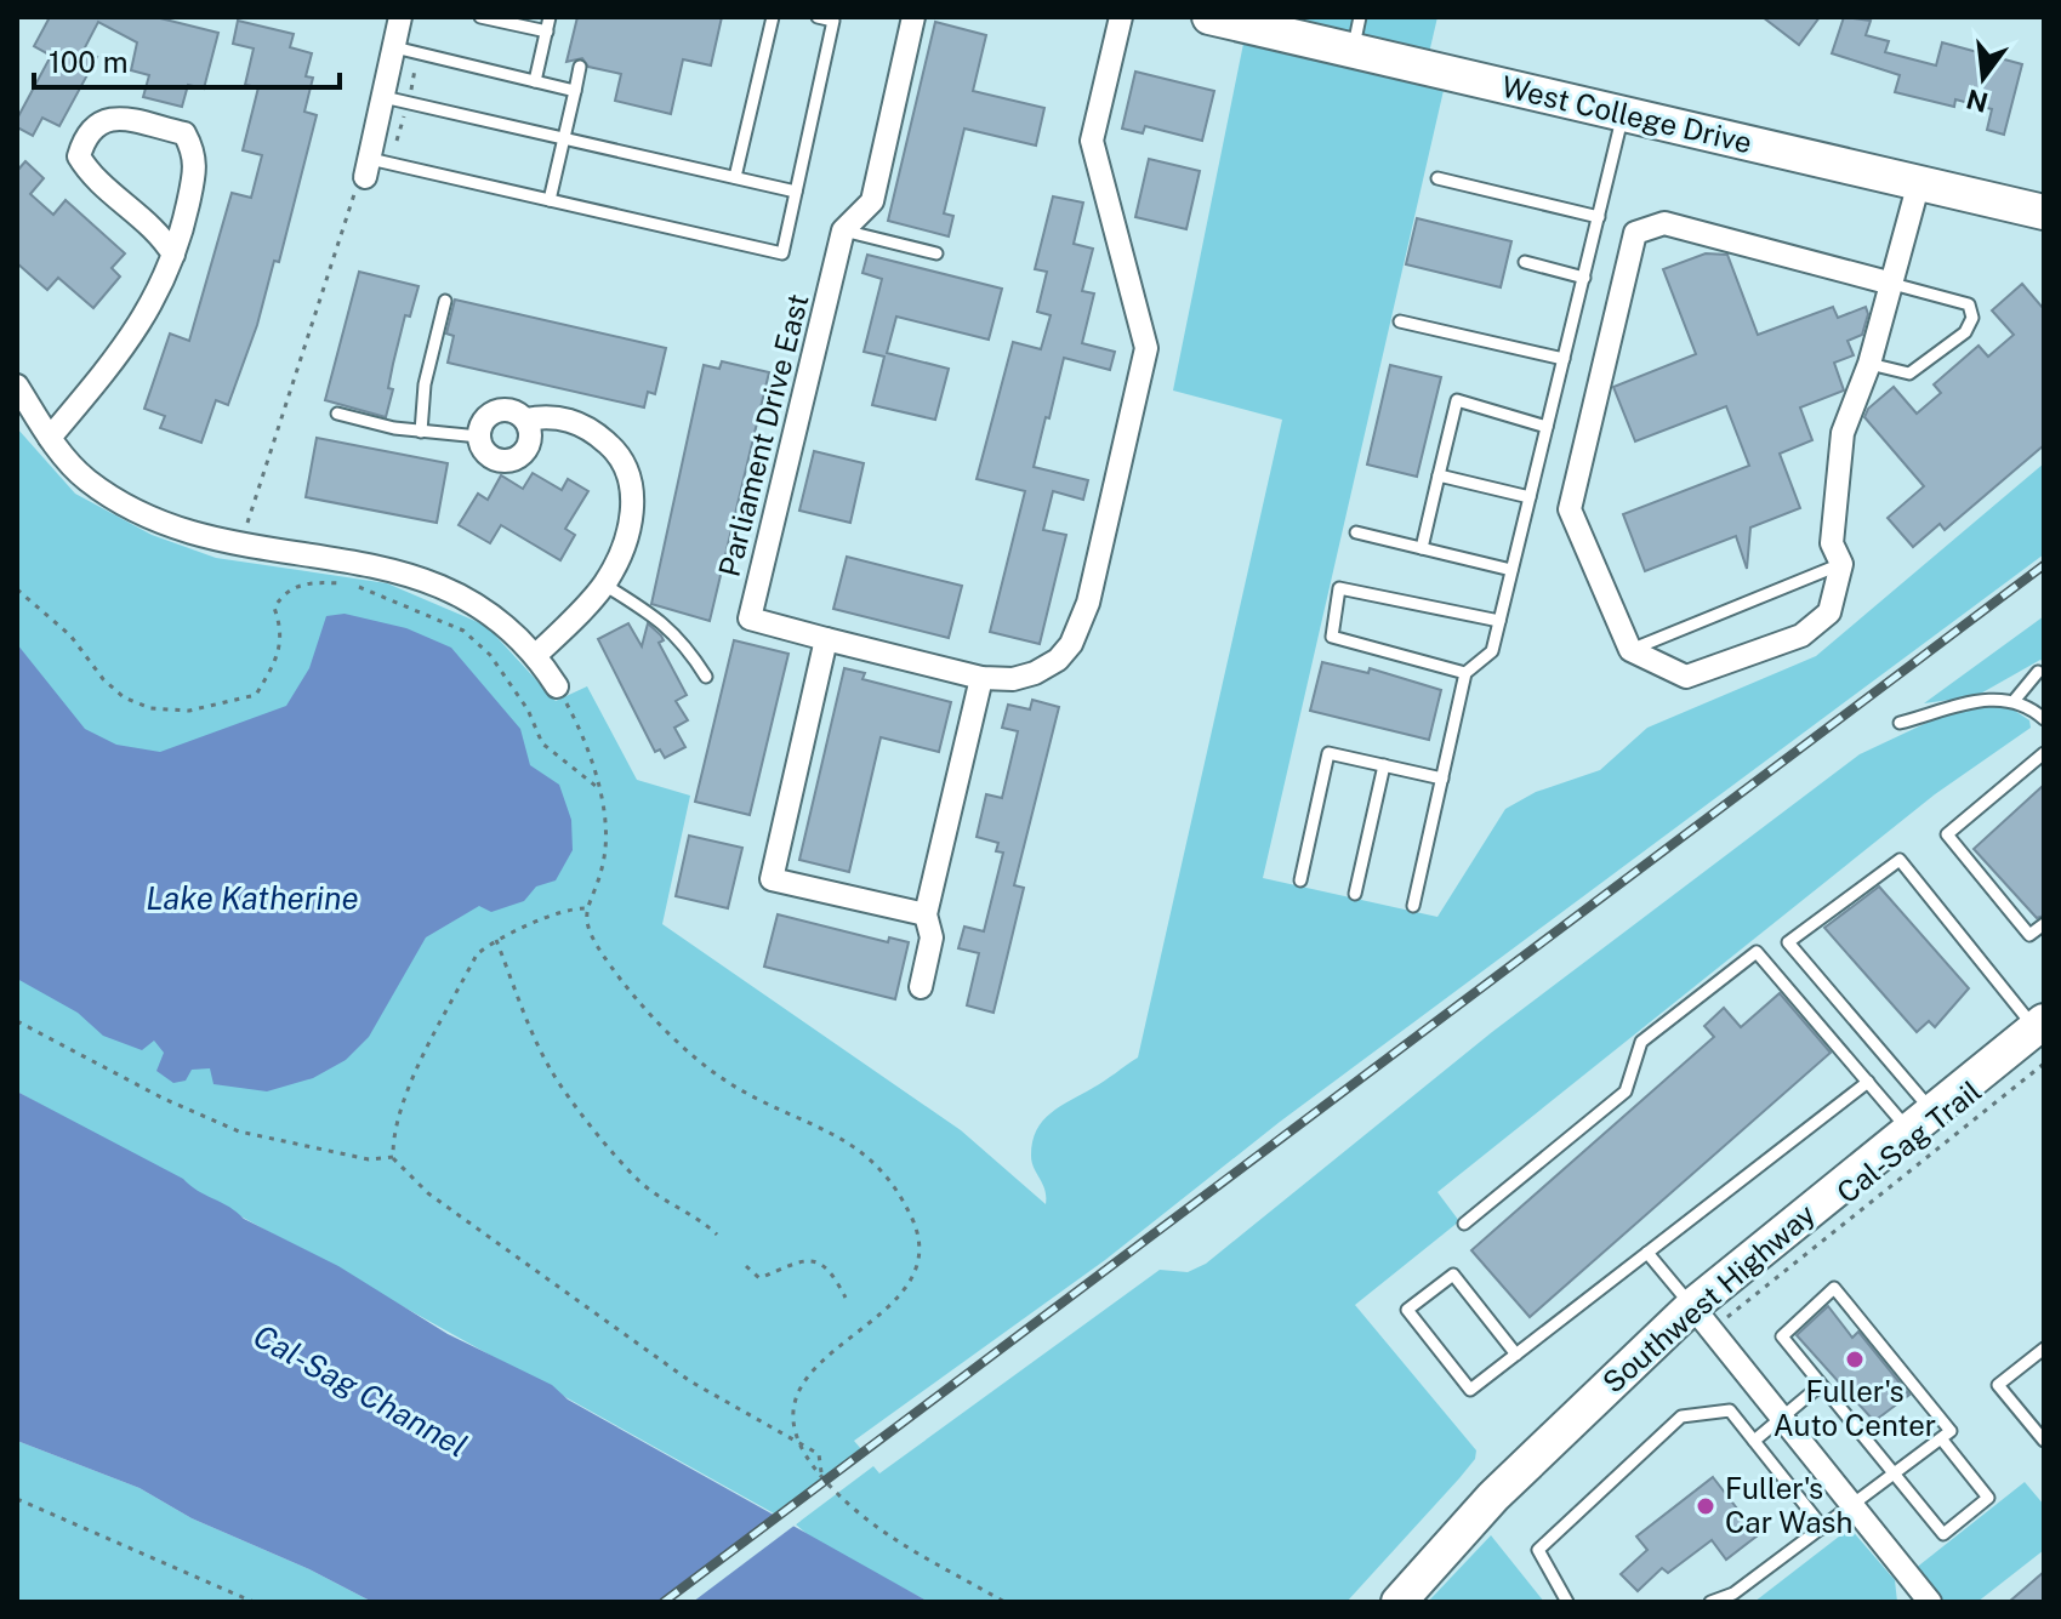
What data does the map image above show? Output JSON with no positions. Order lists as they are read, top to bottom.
{
  "streets": {
    "main road": ["West College Drive", "Southwest Highway"],
    "street": ["Parliament Drive East"],
    "path": ["Cal-Sag Trail"]
  },
  "crossings": [
    ["Cal-Sag Trail", "Southwest Highway"]
  ],
  "water": ["Lake Katherine", "Cal-Sag Channel"],
  "places": ["Fuller's Auto Center", "Fuller's Car Wash"],
  "scale_bar": "100 m",
  "north": "bottom"
}
